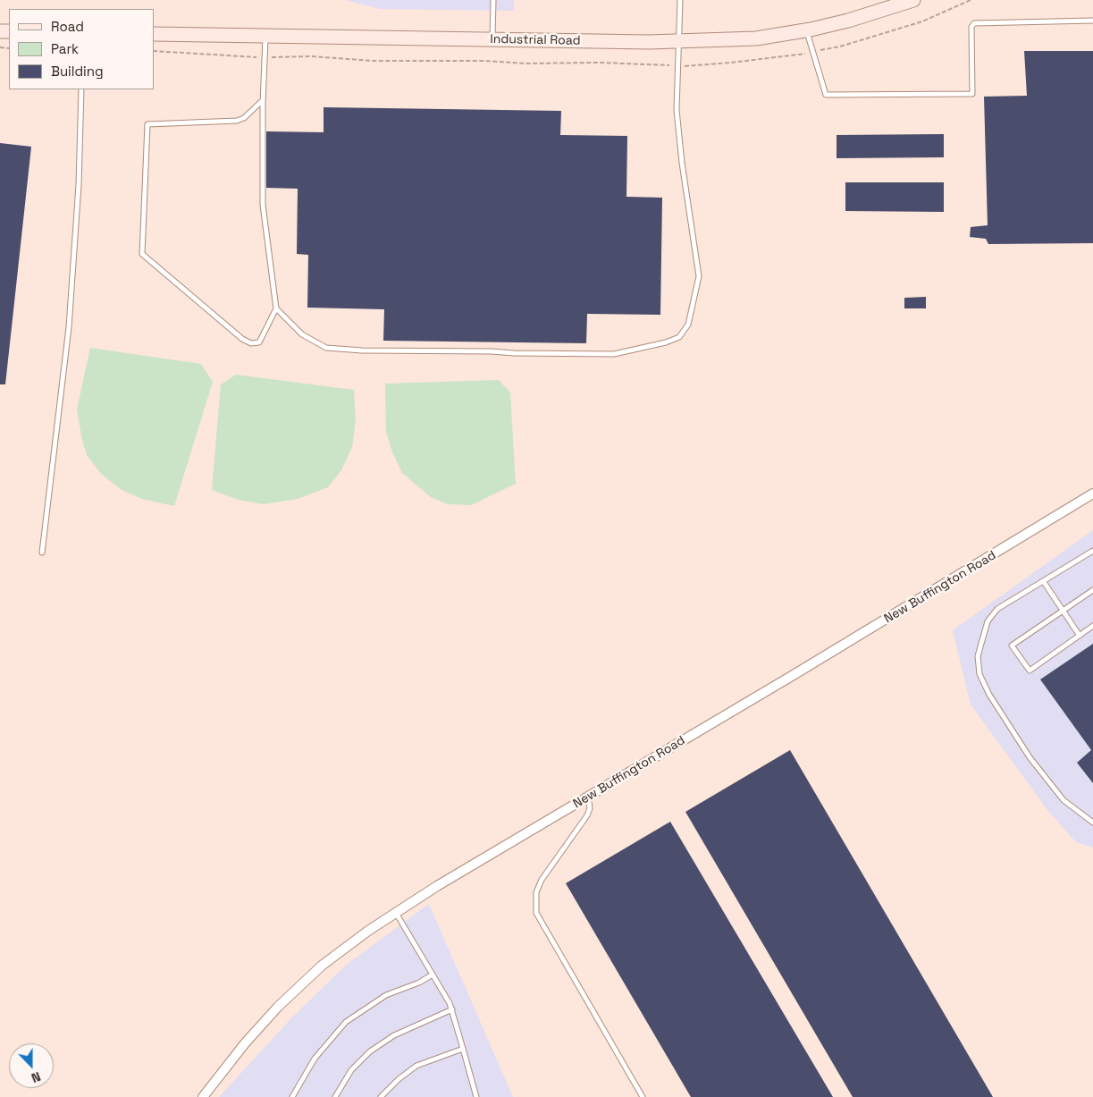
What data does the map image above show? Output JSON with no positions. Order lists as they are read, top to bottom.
{
  "streets": {
    "main road": ["Industrial Road"],
    "street": ["New Buffington Road"]
  },
  "legend": ["Road", "Park", "Building"],
  "north": "bottom"
}
